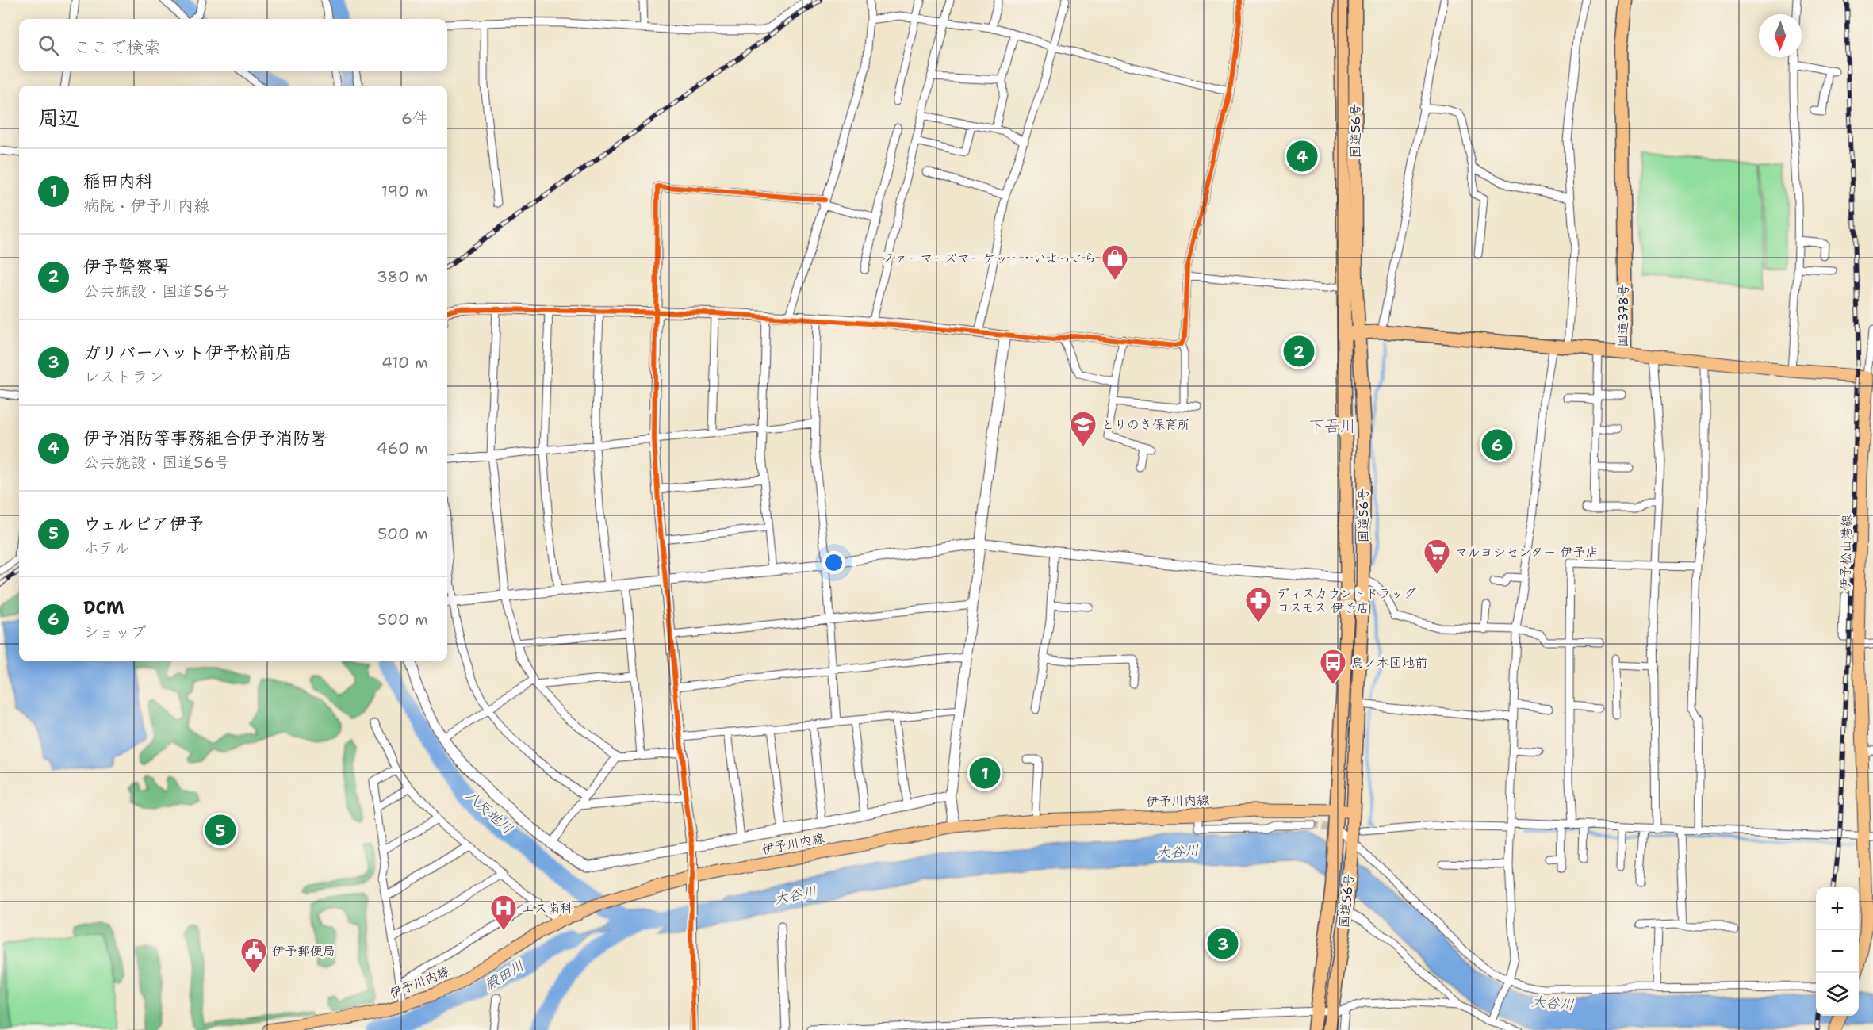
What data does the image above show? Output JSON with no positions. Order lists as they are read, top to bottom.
{
  "streets": {
    "highway": ["国道56号", "国道378号"],
    "main road": ["伊予松山港線", "伊予川内線"]
  },
  "crossings": [
    ["国道56号", "国道378号"],
    ["国道56号", "伊予川内線"]
  ],
  "districts": ["下吾川"],
  "water": ["八反地川", "大谷川", "殿田川"],
  "places": {
    "shop": ["ファーマーズマーケット・いよっこら"],
    "school or university": ["とりのき保育所"],
    "supermarket": ["マルヨシセンター 伊予店"],
    "pharmacy": ["ディスカウントドラッグ コスモス 伊予店"],
    "bus stop": ["鳥ノ木団地前"],
    "hospital": ["エス歯科"],
    "public building": ["伊予郵便局"]
  },
  "north": "bottom",
  "page": {
    "search": "ここで検索",
    "heading": ["周辺", "6件"],
    "pins": [
      "4",
      "2",
      "6",
      "1",
      "5",
      "3"
    ],
    "list": [
      {
        "mark": "1",
        "name": "稲田内科",
        "note": "病院 · 伊予川内線",
        "value": "190 m"
      },
      {
        "mark": "2",
        "name": "伊予警察署",
        "note": "公共施設 · 国道56号",
        "value": "380 m"
      },
      {
        "mark": "3",
        "name": "ガリバーハット伊予松前店",
        "note": "レストラン",
        "value": "410 m"
      },
      {
        "mark": "4",
        "name": "伊予消防等事務組合伊予消防署",
        "note": "公共施設 · 国道56号",
        "value": "460 m"
      },
      {
        "mark": "5",
        "name": "ウェルピア伊予",
        "note": "ホテル",
        "value": "500 m"
      },
      {
        "mark": "6",
        "name": "DCM",
        "note": "ショップ",
        "value": "500 m"
      }
    ],
    "map_buttons": ["+", "−"]
  }
}
